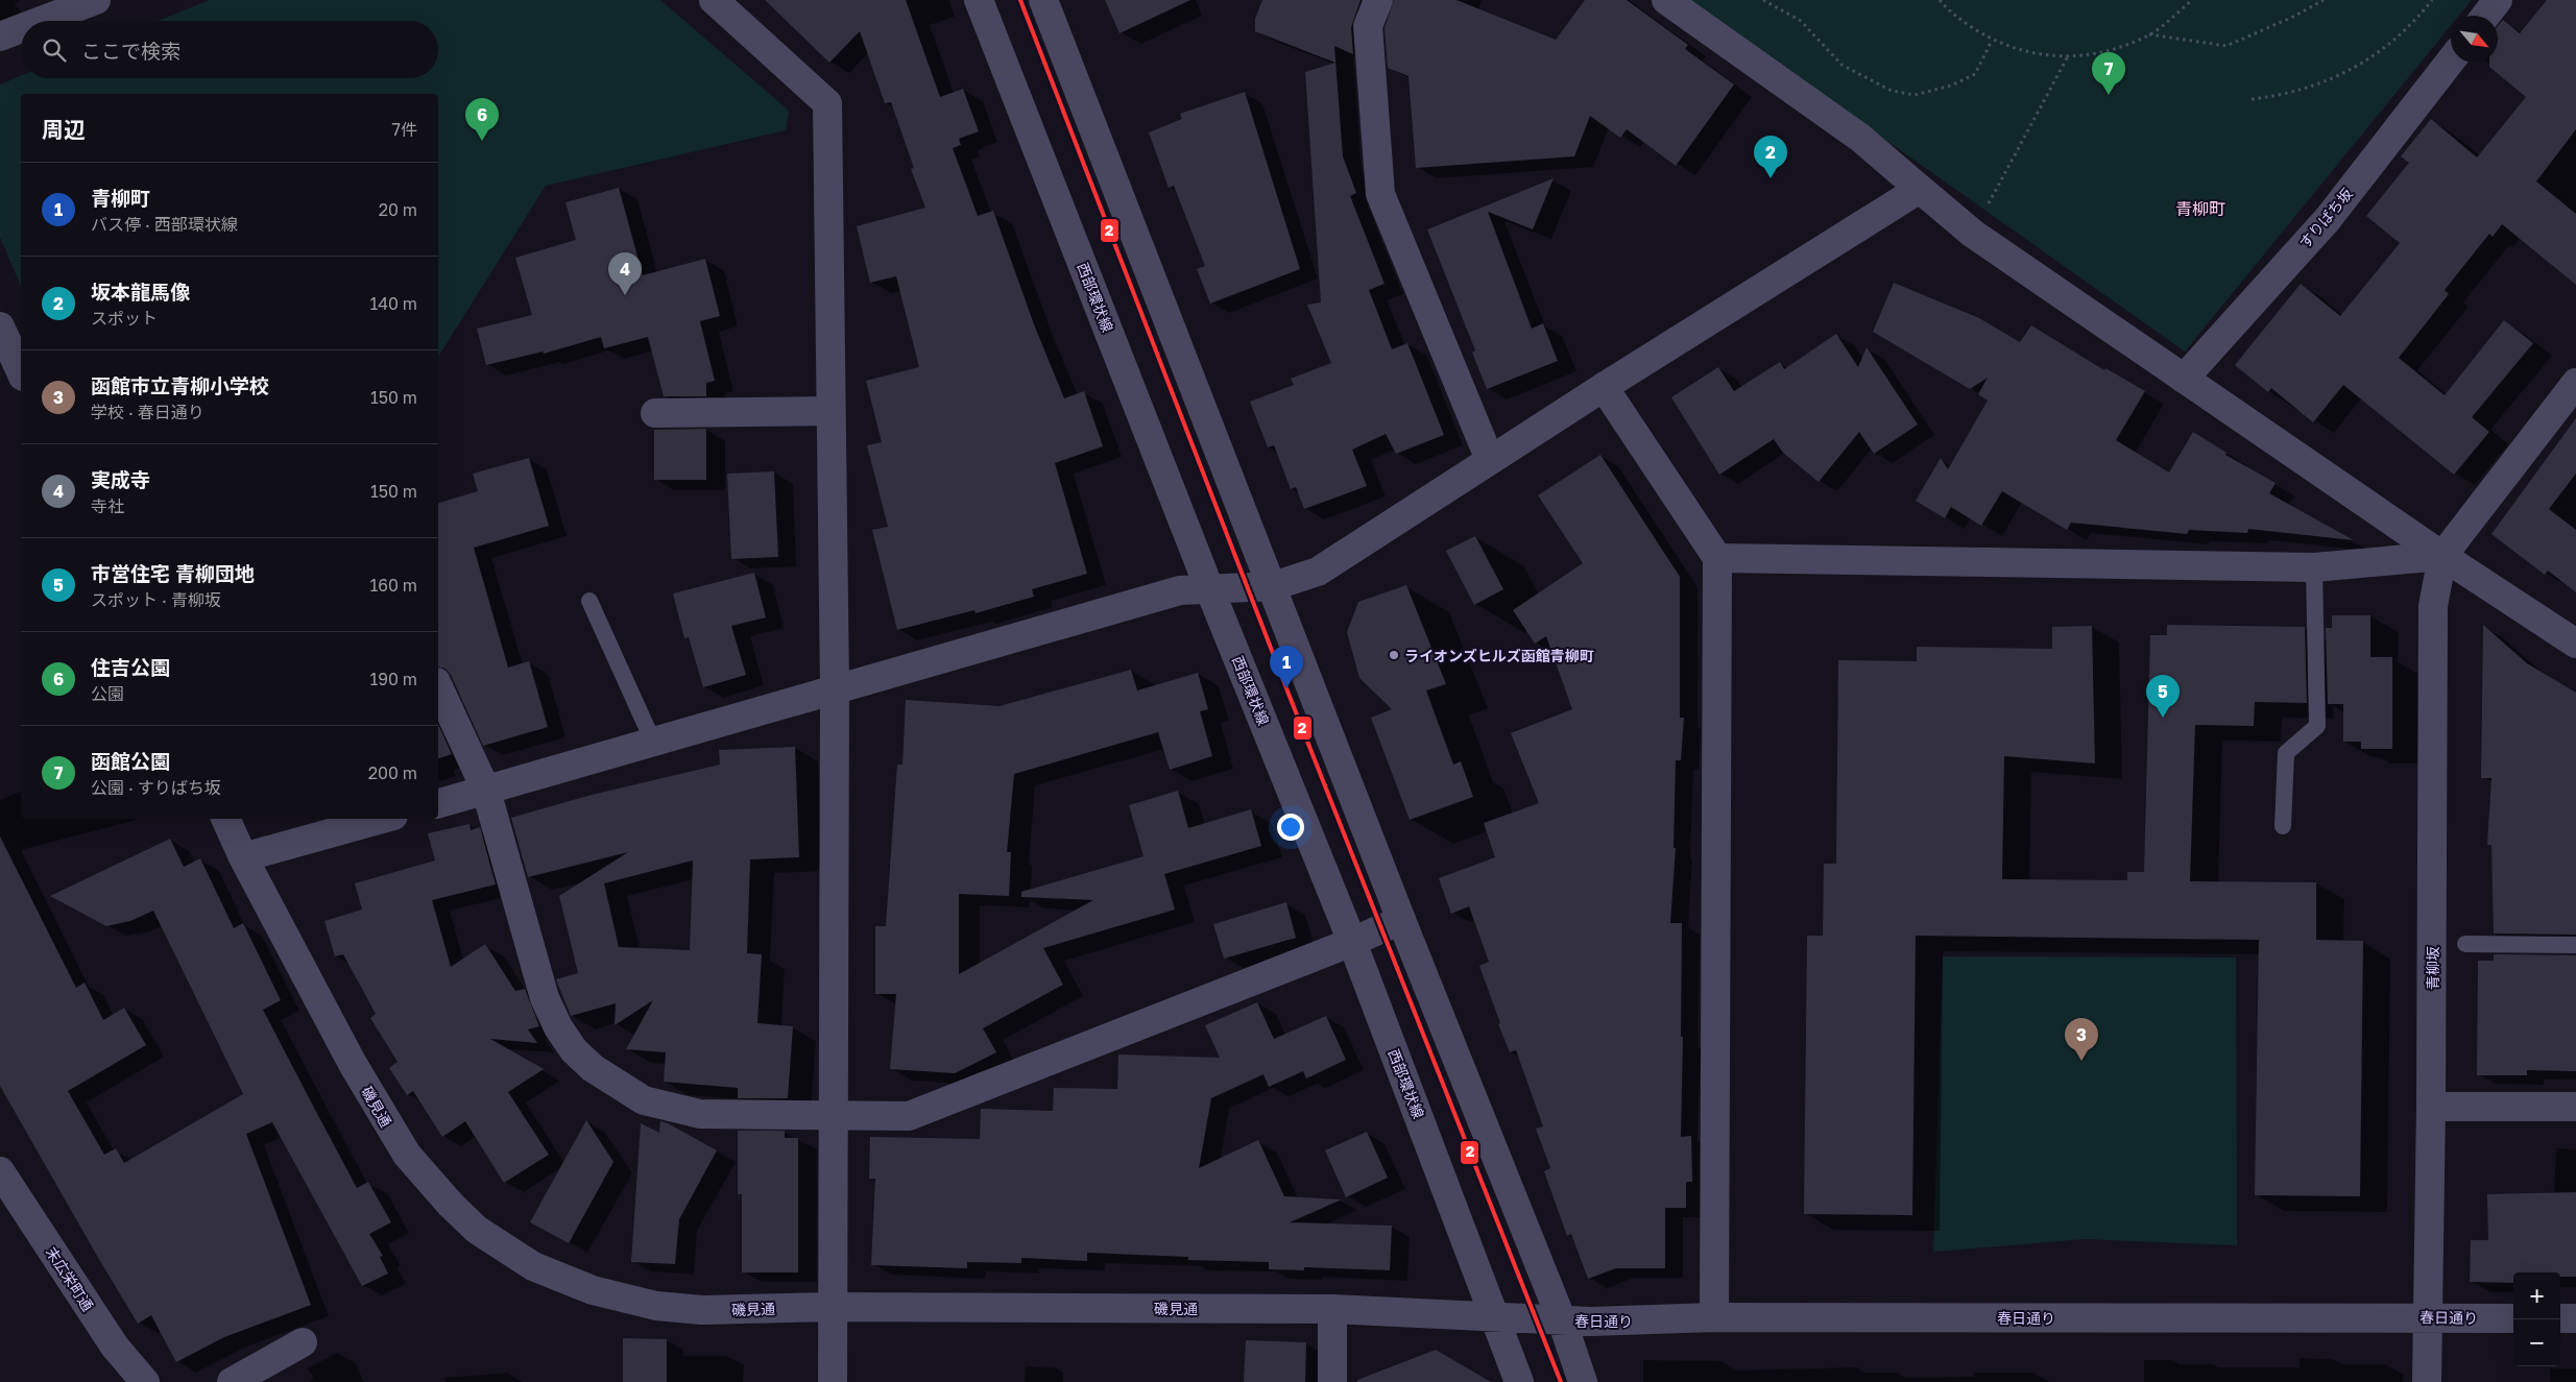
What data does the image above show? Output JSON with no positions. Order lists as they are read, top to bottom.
{
  "streets": {
    "street": [
      "すりばち坂",
      "西部環状線",
      "青柳坂",
      "磯見通",
      "末広栄町通",
      "春日通り"
    ]
  },
  "crossings": [
    ["西部環状線", "磯見通"],
    ["青柳坂", "春日通り"],
    ["磯見通", "春日通り"]
  ],
  "districts": ["青柳町"],
  "places": ["ライオンズヒルズ函館青柳町"],
  "lines": ["transit line 2"],
  "north": "bottom right",
  "page": {
    "search": "ここで検索",
    "pins": [
      "7",
      "6",
      "2",
      "4",
      "1",
      "5",
      "3"
    ],
    "heading": ["周辺", "7件"],
    "list": [
      {
        "mark": "1",
        "name": "青柳町",
        "note": "バス停 · 西部環状線",
        "value": "20 m"
      },
      {
        "mark": "2",
        "name": "坂本龍馬像",
        "note": "スポット",
        "value": "140 m"
      },
      {
        "mark": "3",
        "name": "函館市立青柳小学校",
        "note": "学校 · 春日通り",
        "value": "150 m"
      },
      {
        "mark": "4",
        "name": "実成寺",
        "note": "寺社",
        "value": "150 m"
      },
      {
        "mark": "5",
        "name": "市営住宅 青柳団地",
        "note": "スポット · 青柳坂",
        "value": "160 m"
      },
      {
        "mark": "6",
        "name": "住吉公園",
        "note": "公園",
        "value": "190 m"
      },
      {
        "mark": "7",
        "name": "函館公園",
        "note": "公園 · すりばち坂",
        "value": "200 m"
      }
    ],
    "map_buttons": ["+", "−"]
  }
}
